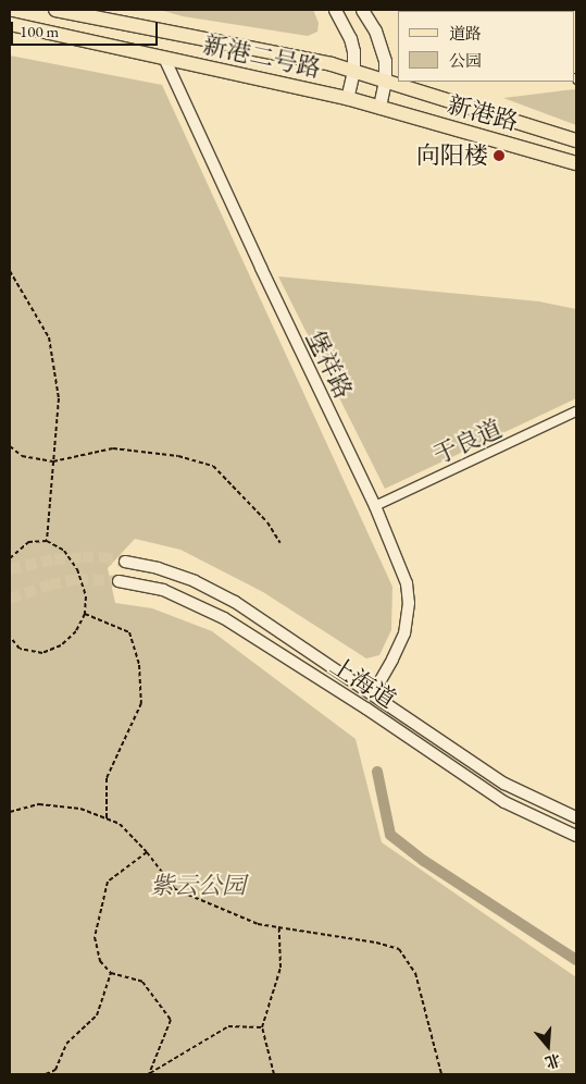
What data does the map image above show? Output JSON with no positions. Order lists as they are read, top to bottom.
{
  "streets": {
    "main road": ["新港二号路", "新港路"],
    "street": ["堡祥路", "于良道", "上海道"]
  },
  "crossings": [
    ["新港二号路", "新港路"],
    ["新港二号路", "堡祥路"],
    ["堡祥路", "于良道"],
    ["堡祥路", "上海道"]
  ],
  "parks": ["紫云公园"],
  "places": ["向阳楼"],
  "legend": ["道路", "公园"],
  "scale_bar": "100 m",
  "north": "bottom"
}
